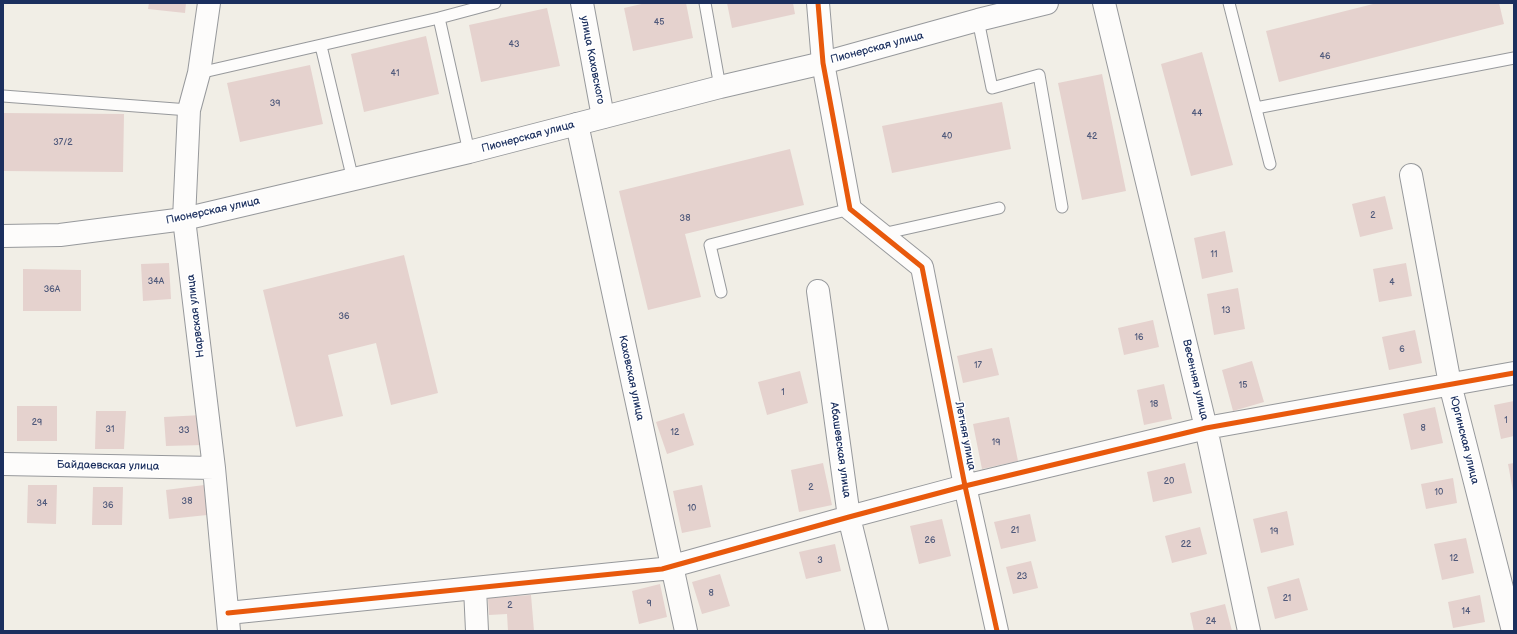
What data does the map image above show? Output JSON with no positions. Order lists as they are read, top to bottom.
{
  "streets": {
    "street": [
      "Пионерская улица",
      "улица Каховского",
      "Нарвская улица",
      "Каховская улица",
      "Весенняя улица",
      "Летняя улица",
      "Юргинская улица",
      "Абашевская улица",
      "Байдаевская улица"
    ]
  },
  "crossings": [
    ["Пионерская улица", "улица Каховского"],
    ["Пионерская улица", "Нарвская улица"],
    ["Пионерская улица", "Каховская улица"],
    ["Нарвская улица", "Байдаевская улица"]
  ],
  "house_numbers": [
    "45",
    "43",
    "46",
    "41",
    "39",
    "44",
    "40",
    "42",
    "37/2",
    "2",
    "38",
    "11",
    "34А",
    "4",
    "36А",
    "13",
    "36",
    "16",
    "6",
    "17",
    "15",
    "1",
    "18",
    "1",
    "29",
    "8",
    "31",
    "33",
    "12",
    "19",
    "20",
    "2",
    "10",
    "38",
    "34",
    "36",
    "10",
    "21",
    "19",
    "26",
    "22",
    "12",
    "3",
    "23",
    "8",
    "21",
    "9",
    "2",
    "14",
    "24"
  ]
}
